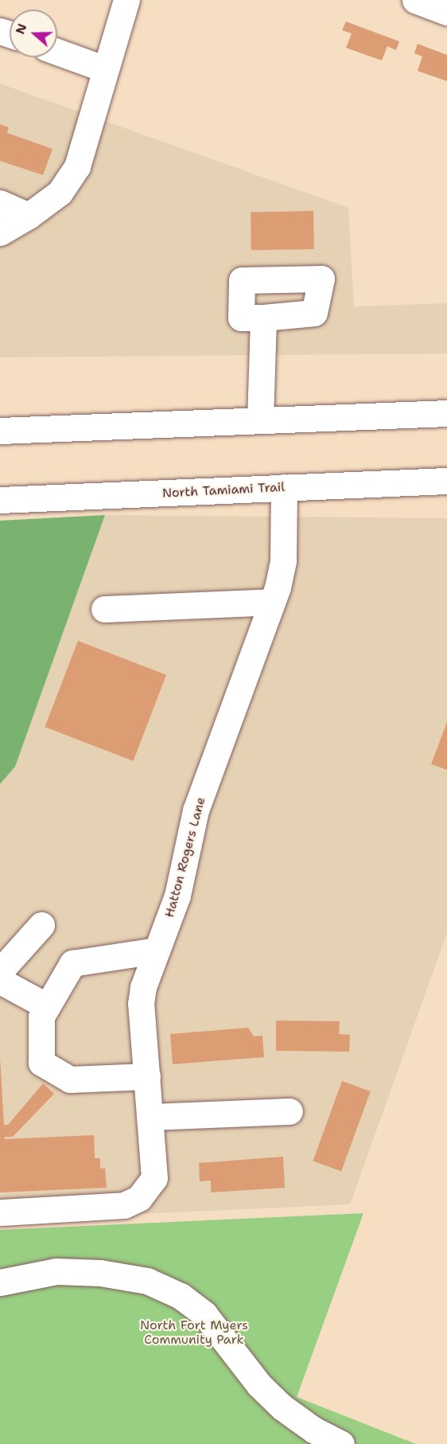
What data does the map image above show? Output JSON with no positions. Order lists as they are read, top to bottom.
{
  "streets": {
    "main road": ["North Tamiami Trail", "Hatton Rogers Lane"]
  },
  "crossings": [
    ["North Tamiami Trail", "Hatton Rogers Lane"]
  ],
  "parks": ["North Fort Myers Community Park"],
  "north": "left"
}
